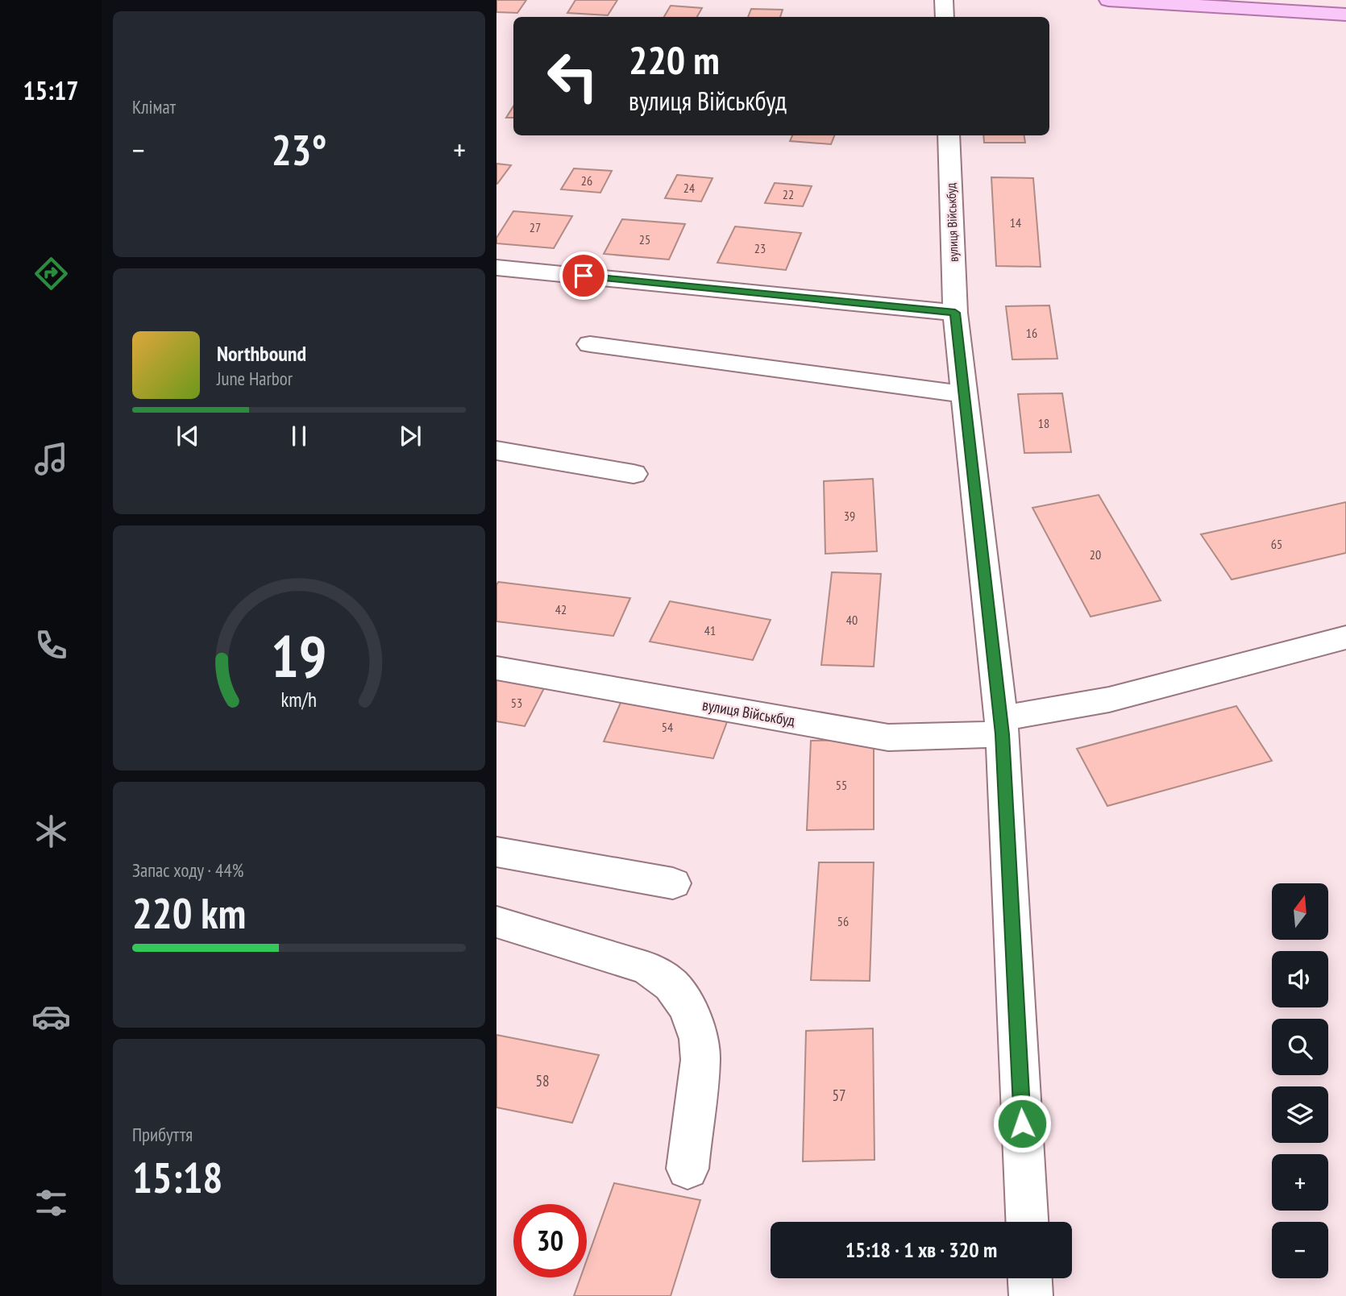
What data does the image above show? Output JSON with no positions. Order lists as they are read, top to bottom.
{
  "streets": {
    "street": ["вулиця Військбуд"]
  },
  "house_numbers": [
    "26",
    "24",
    "22",
    "14",
    "27",
    "25",
    "23",
    "16",
    "18",
    "39",
    "65",
    "20",
    "42",
    "40",
    "41",
    "53",
    "54",
    "55",
    "56",
    "58",
    "57"
  ],
  "north": "top",
  "page": {
    "tabs": "15:17",
    "tile": [
      "Клімат",
      ["Запас ходу · 44%", "220 km"],
      ["Прибуття", "15:18"]
    ],
    "turn": ["220 m", "вулиця Військбуд"],
    "heat": ["−", "23°", "+"],
    "song": ["Northbound", "June Harbor"],
    "map_buttons": ["+", "−"],
    "limit": "30",
    "trip": "15:18 · 1 хв · 320 m",
    "gauge": ["19", "km/h"]
  }
}
